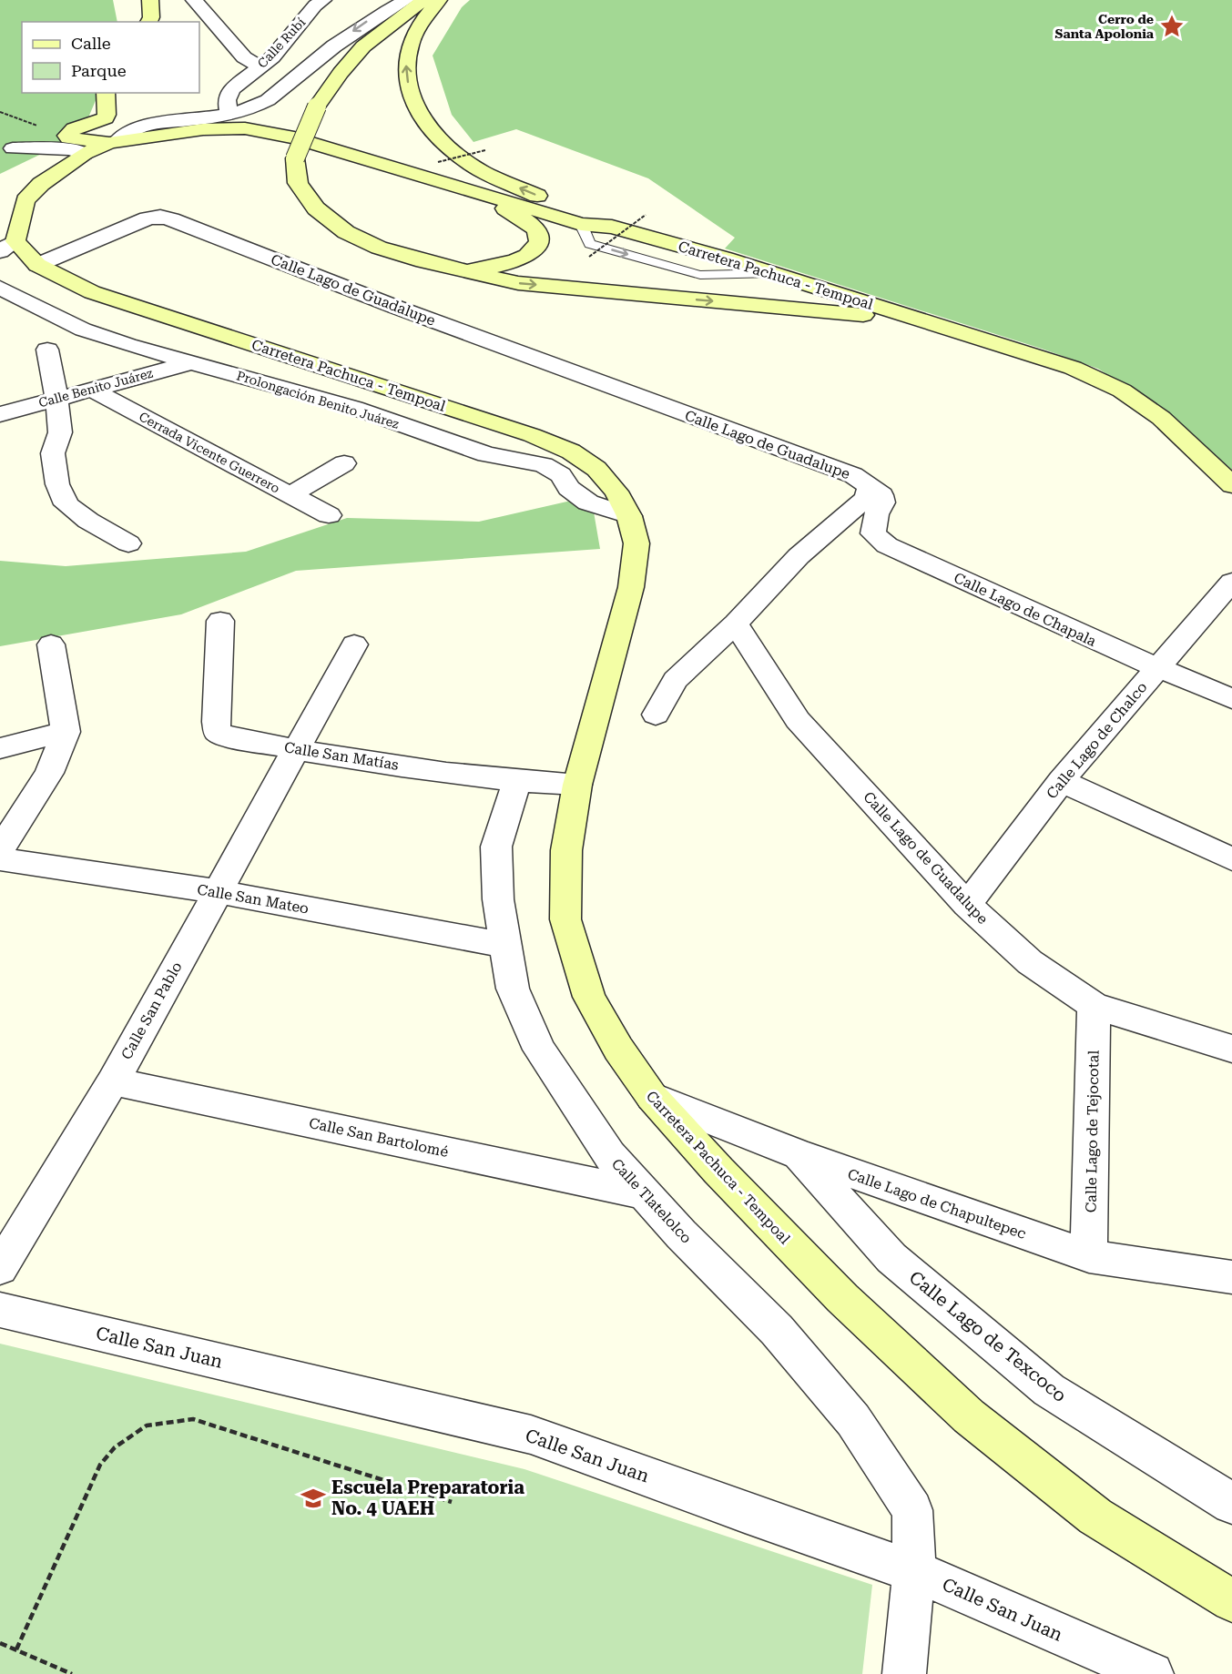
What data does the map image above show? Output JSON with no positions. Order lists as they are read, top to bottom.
{
  "streets": {
    "main road": ["Carretera Pachuca - Tempoal"],
    "street": [
      "Calle Rubí",
      "Calle Lago de Guadalupe",
      "Calle Benito Juárez",
      "Prolongación Benito Juárez",
      "Cerrada Vicente Guerrero",
      "Calle Lago de Chapala",
      "Calle Lago de Chalco",
      "Calle San Matías",
      "Calle San Mateo",
      "Calle San Pablo",
      "Calle Lago de Tejocotal",
      "Calle San Bartolomé",
      "Calle Tlatelolco",
      "Calle Lago de Chapultepec",
      "Calle Lago de Texcoco",
      "Calle San Juan"
    ]
  },
  "crossings": [
    ["Carretera Pachuca - Tempoal", "Calle Lago de Guadalupe"],
    ["Carretera Pachuca - Tempoal", "Prolongación Benito Juárez"],
    ["Carretera Pachuca - Tempoal", "Calle San Matías"],
    ["Carretera Pachuca - Tempoal", "Calle Lago de Chapultepec"],
    ["Calle Lago de Guadalupe", "Calle Lago de Chapala"],
    ["Calle Lago de Guadalupe", "Calle Lago de Chalco"],
    ["Calle Lago de Guadalupe", "Calle Lago de Tejocotal"],
    ["Calle Benito Juárez", "Prolongación Benito Juárez"],
    ["Calle Benito Juárez", "Cerrada Vicente Guerrero"],
    ["Calle Lago de Chapala", "Calle Lago de Chalco"],
    ["Calle San Matías", "Calle San Pablo"],
    ["Calle San Matías", "Calle Tlatelolco"],
    ["Calle San Mateo", "Calle San Pablo"],
    ["Calle San Mateo", "Calle Tlatelolco"],
    ["Calle San Pablo", "Calle San Bartolomé"],
    ["Calle Lago de Tejocotal", "Calle Lago de Chapultepec"],
    ["Calle San Bartolomé", "Calle Tlatelolco"],
    ["Calle Tlatelolco", "Calle San Juan"],
    ["Calle Lago de Chapultepec", "Calle Lago de Texcoco"]
  ],
  "places": {
    "place": ["Cerro de Santa Apolonia"],
    "school or university": ["Escuela Preparatoria No. 4 UAEH"]
  },
  "legend": ["Calle", "Parque"]
}
